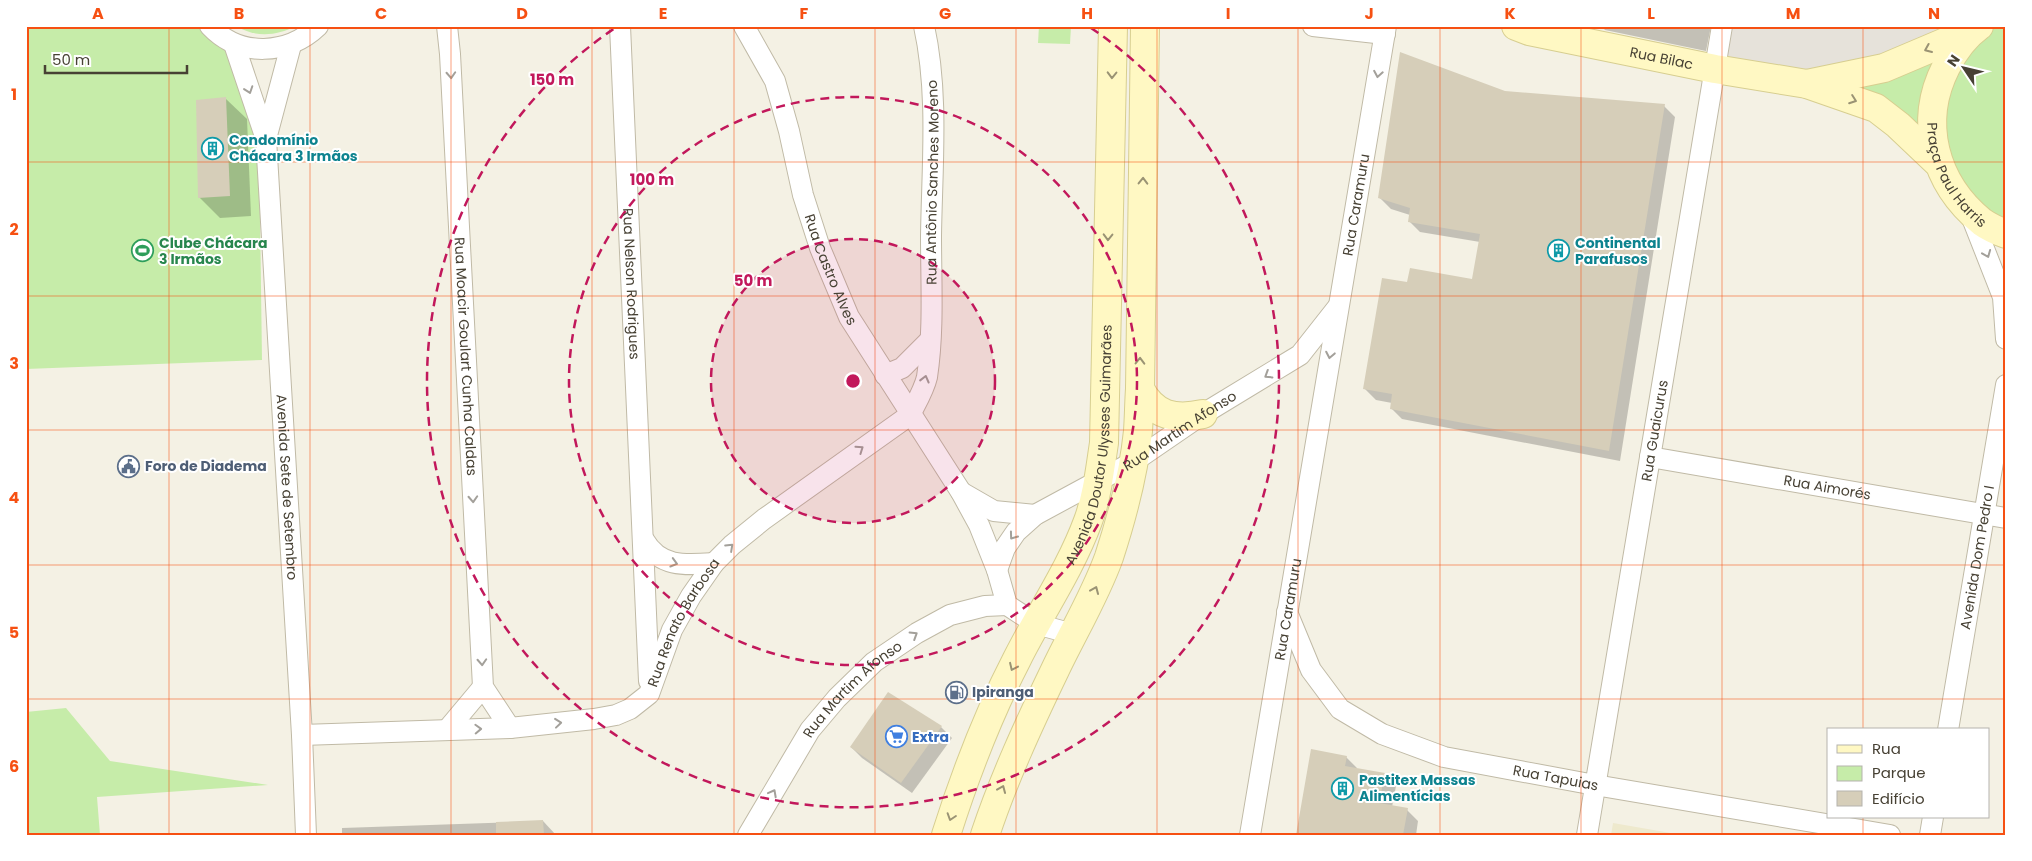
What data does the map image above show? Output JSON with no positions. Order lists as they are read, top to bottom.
{
  "streets": {
    "main road": ["Rua Bilac", "Praça Paul Harris", "Avenida Doutor Ulysses Guimarães"],
    "street": [
      "Rua Antônio Sanches Moreno",
      "Rua Caramuru",
      "Rua Castro Alves",
      "Rua Nelson Rodrigues",
      "Rua Moacir Goulart Cunha Caldas",
      "Rua Guaicurus",
      "Rua Martim Afonso",
      "Avenida Sete de Setembro",
      "Rua Aimorés",
      "Avenida Dom Pedro I",
      "Rua Renato Barbosa",
      "Rua Tapuias"
    ]
  },
  "crossings": [
    ["Rua Bilac", "Praça Paul Harris"],
    ["Rua Bilac", "Rua Guaicurus"],
    ["Rua Antônio Sanches Moreno", "Rua Castro Alves"],
    ["Rua Antônio Sanches Moreno", "Rua Renato Barbosa"],
    ["Rua Caramuru", "Rua Martim Afonso"],
    ["Rua Caramuru", "Rua Tapuias"],
    ["Rua Castro Alves", "Rua Martim Afonso"],
    ["Rua Castro Alves", "Rua Renato Barbosa"],
    ["Rua Nelson Rodrigues", "Rua Renato Barbosa"],
    ["Rua Guaicurus", "Rua Aimorés"],
    ["Rua Guaicurus", "Rua Tapuias"],
    ["Rua Martim Afonso", "Avenida Doutor Ulysses Guimarães"],
    ["Avenida Sete de Setembro", "Rua Renato Barbosa"],
    ["Rua Aimorés", "Avenida Dom Pedro I"]
  ],
  "one_way": ["Rua Caramuru", "Rua Moacir Goulart Cunha Caldas", "Rua Renato Barbosa"],
  "places": {
    "building": ["Condomínio Chácara 3 Irmãos", "Continental Parafusos", "Pastitex Massas Alimentícias"],
    "sports": ["Clube Chácara 3 Irmãos"],
    "public building": ["Foro de Diadema"],
    "fuel station": ["Ipiranga"],
    "supermarket": ["Extra"]
  },
  "legend": ["Rua", "Parque", "Edifício"],
  "scale_bar": "50 m",
  "north": "top left",
  "grid": {
    "columns": [
      "A",
      "B",
      "C",
      "D",
      "E",
      "F",
      "G",
      "H",
      "I",
      "J",
      "K",
      "L",
      "M",
      "N"
    ],
    "rows": [
      "1",
      "2",
      "3",
      "4",
      "5",
      "6"
    ]
  },
  "rings": ["150 m", "100 m", "50 m"]
}
